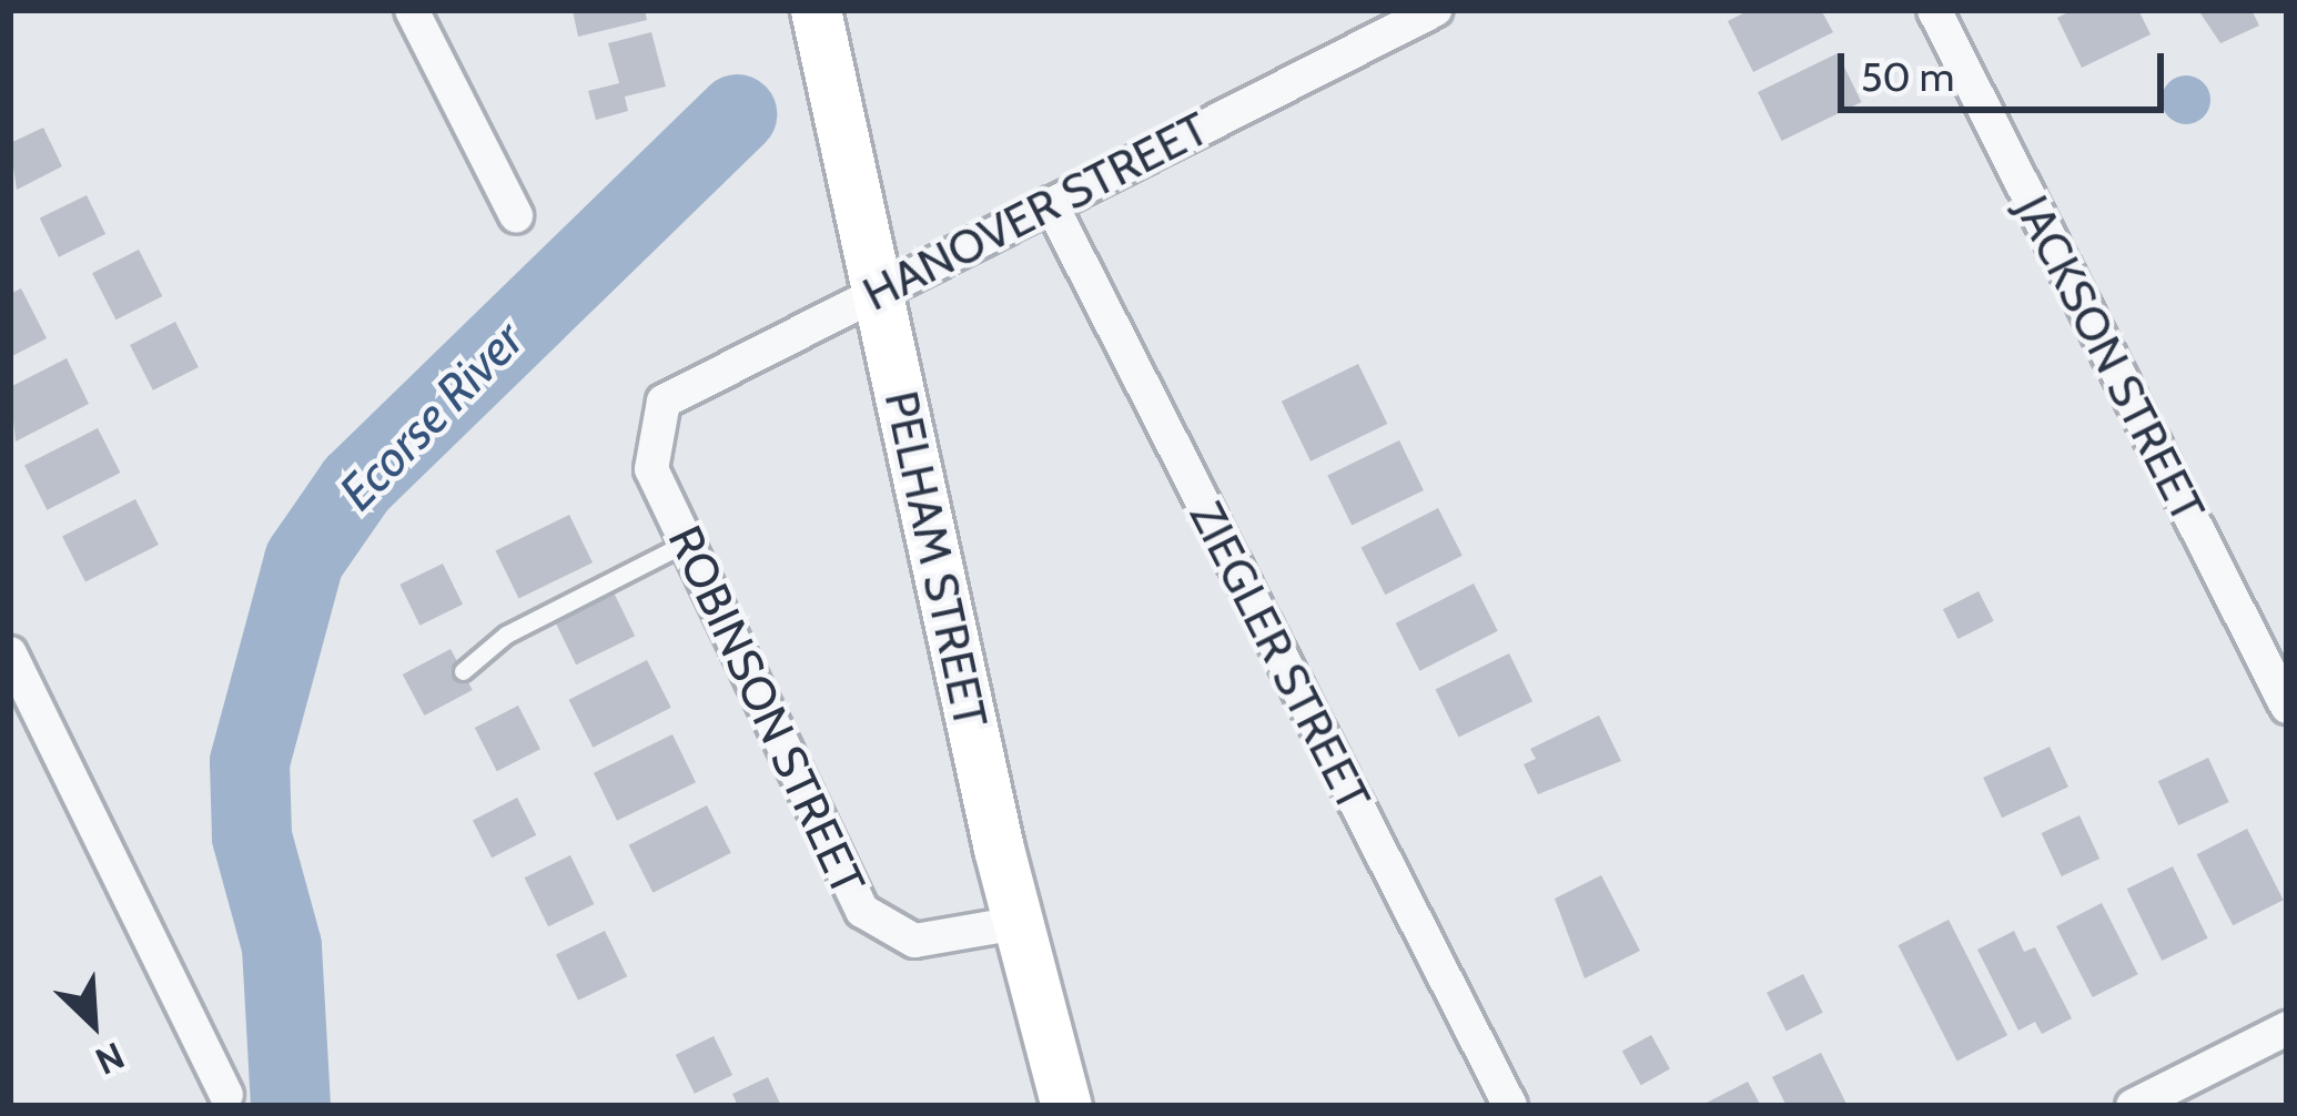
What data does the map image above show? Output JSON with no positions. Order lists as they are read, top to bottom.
{
  "streets": {
    "street": [
      "HANOVER STREET",
      "JACKSON STREET",
      "PELHAM STREET",
      "ZIEGLER STREET",
      "ROBINSON STREET"
    ]
  },
  "crossings": [
    ["HANOVER STREET", "PELHAM STREET"],
    ["HANOVER STREET", "ZIEGLER STREET"],
    ["HANOVER STREET", "ROBINSON STREET"],
    ["PELHAM STREET", "ROBINSON STREET"]
  ],
  "water": ["Ecorse River"],
  "scale_bar": "50 m",
  "north": "bottom right"
}
